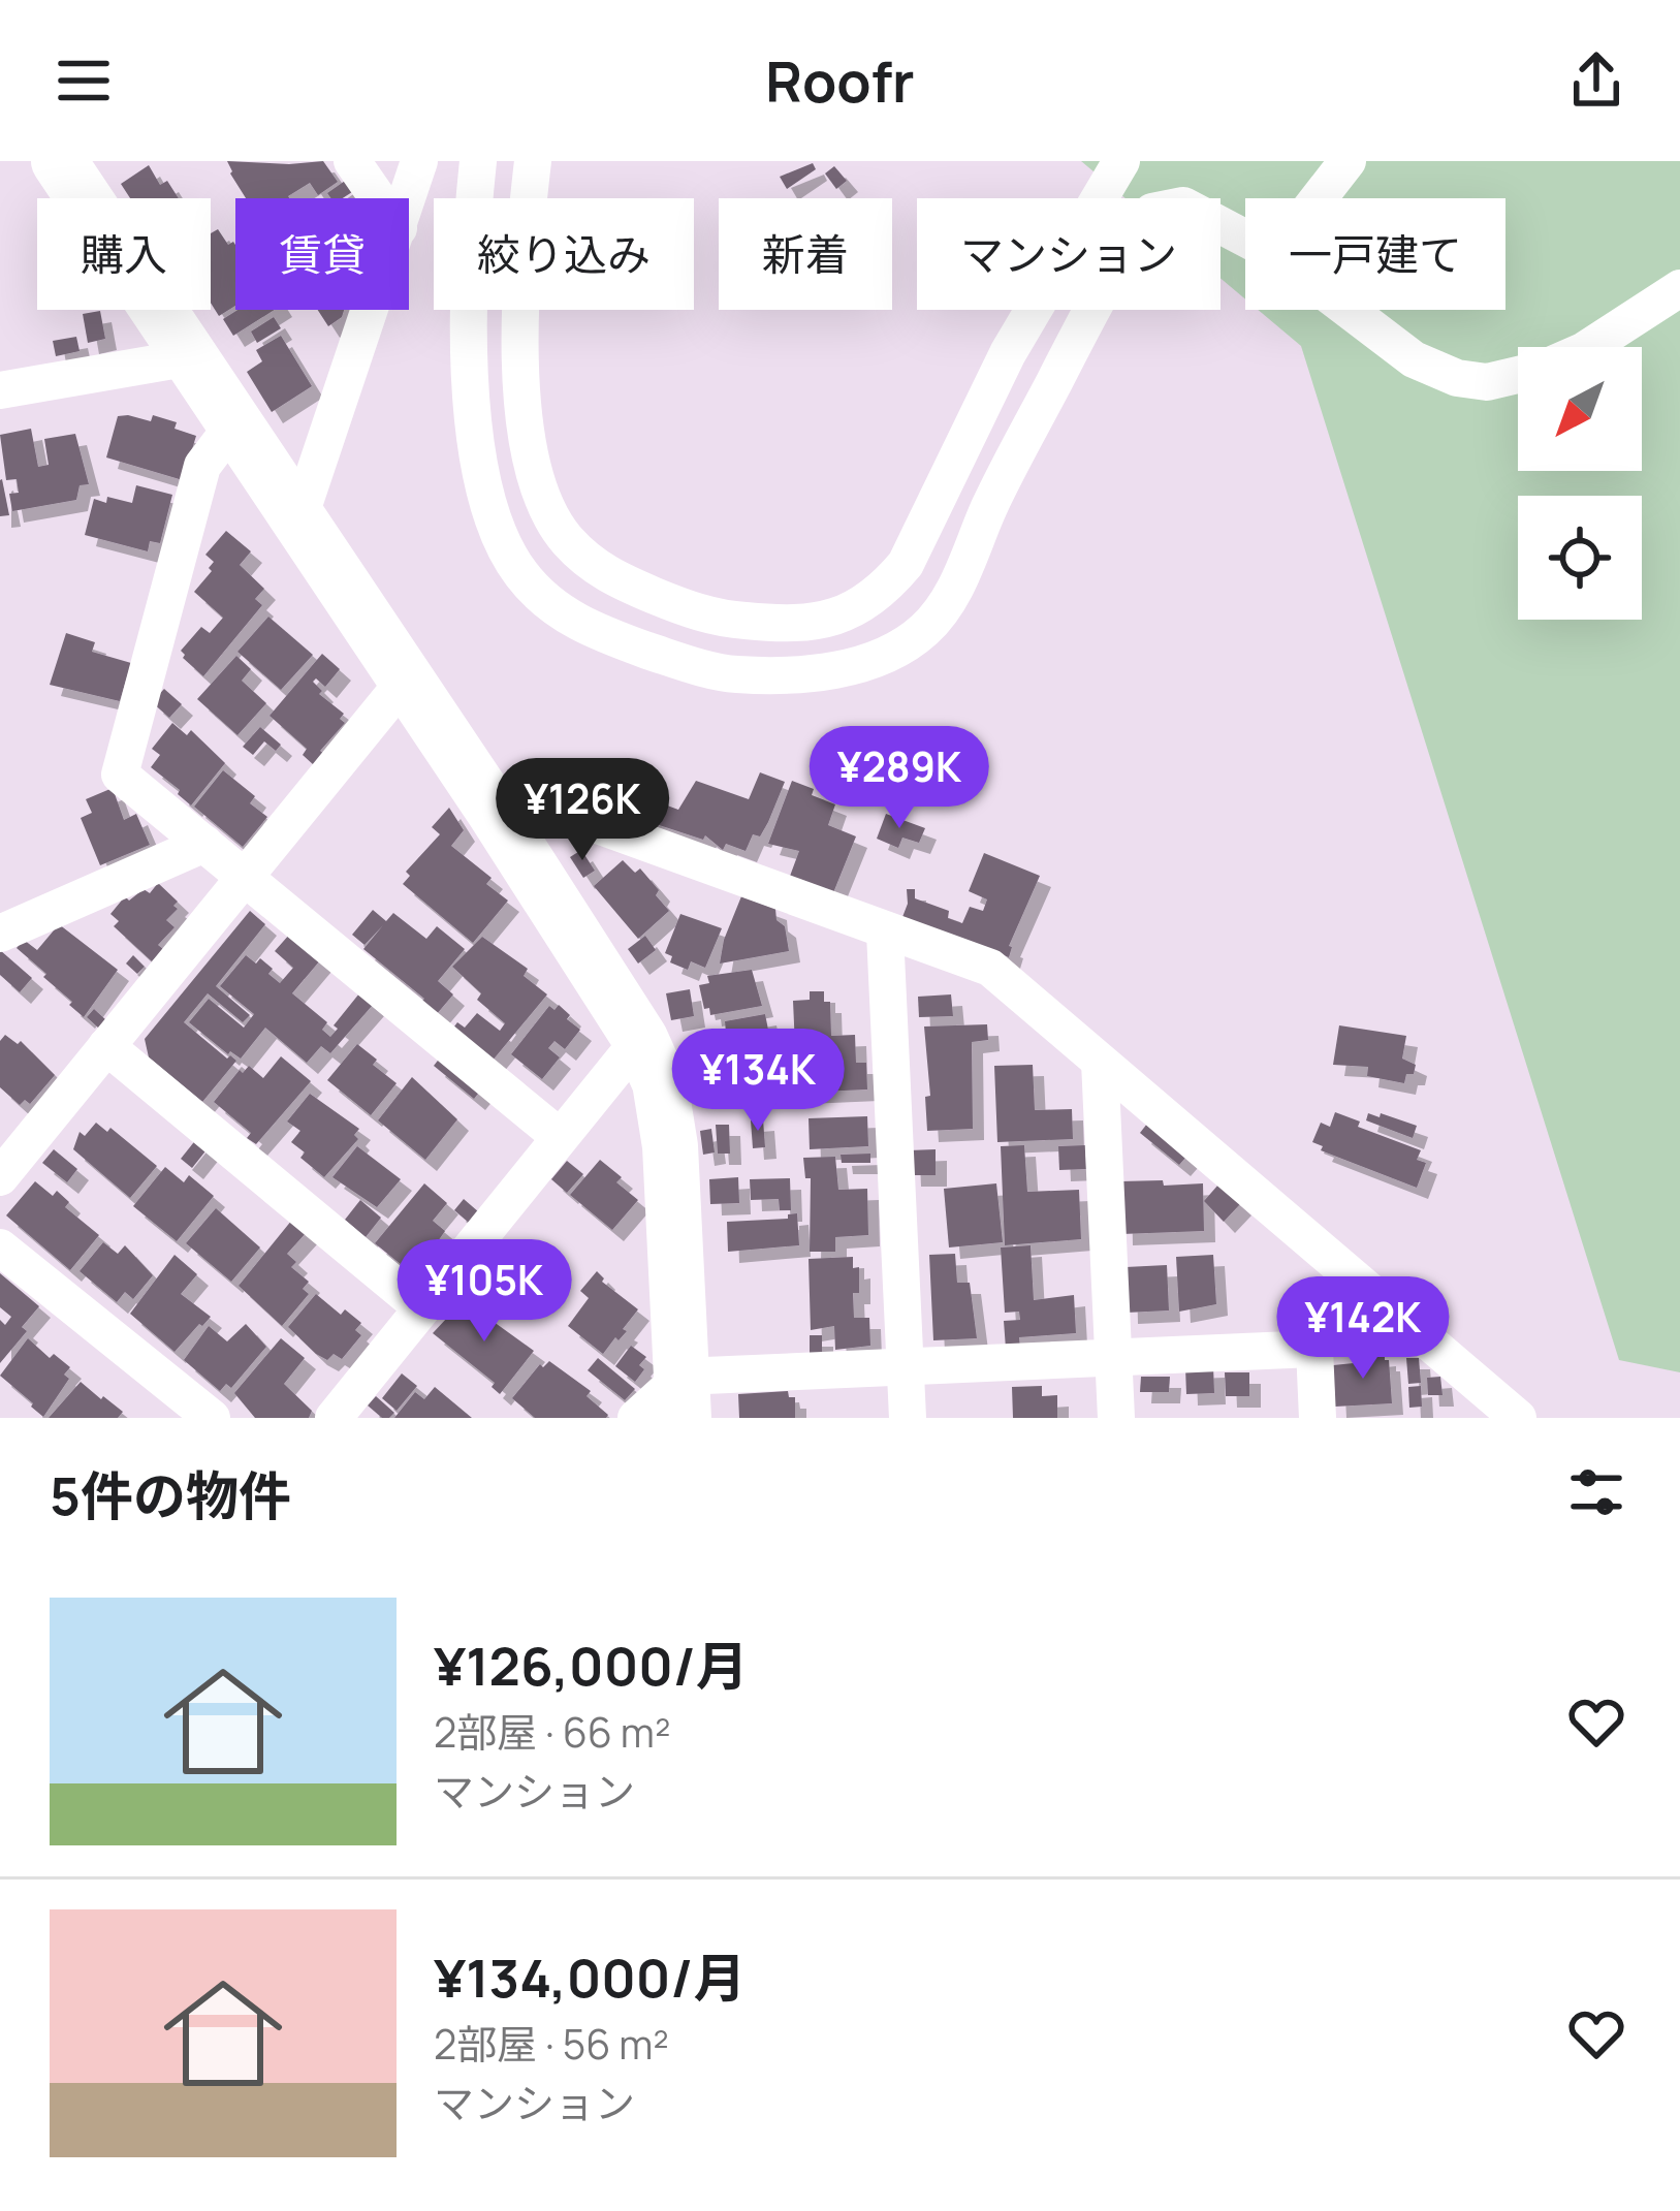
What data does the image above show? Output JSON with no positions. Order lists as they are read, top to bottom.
{
  "north": "bottom left",
  "page": {
    "header": "Roofr",
    "chip": [
      "購入",
      "賃貸",
      "絞り込み",
      "新着",
      "マンション",
      "一戸建て"
    ],
    "price": [
      "¥289K",
      "¥126K",
      "¥134K",
      "¥105K",
      "¥142K"
    ],
    "heading": "5件の物件",
    "list": [
      {
        "name": "¥126,000/月",
        "note": "2部屋 · 66 m² · マンション"
      },
      {
        "name": "¥134,000/月",
        "note": "2部屋 · 56 m² · マンション"
      }
    ]
  }
}
